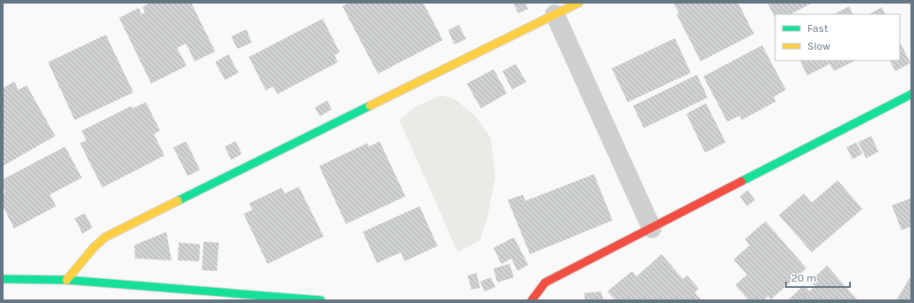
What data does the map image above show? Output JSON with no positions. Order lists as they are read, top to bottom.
{
  "legend": ["Fast", "Slow"],
  "scale_bar": "20 m"
}
